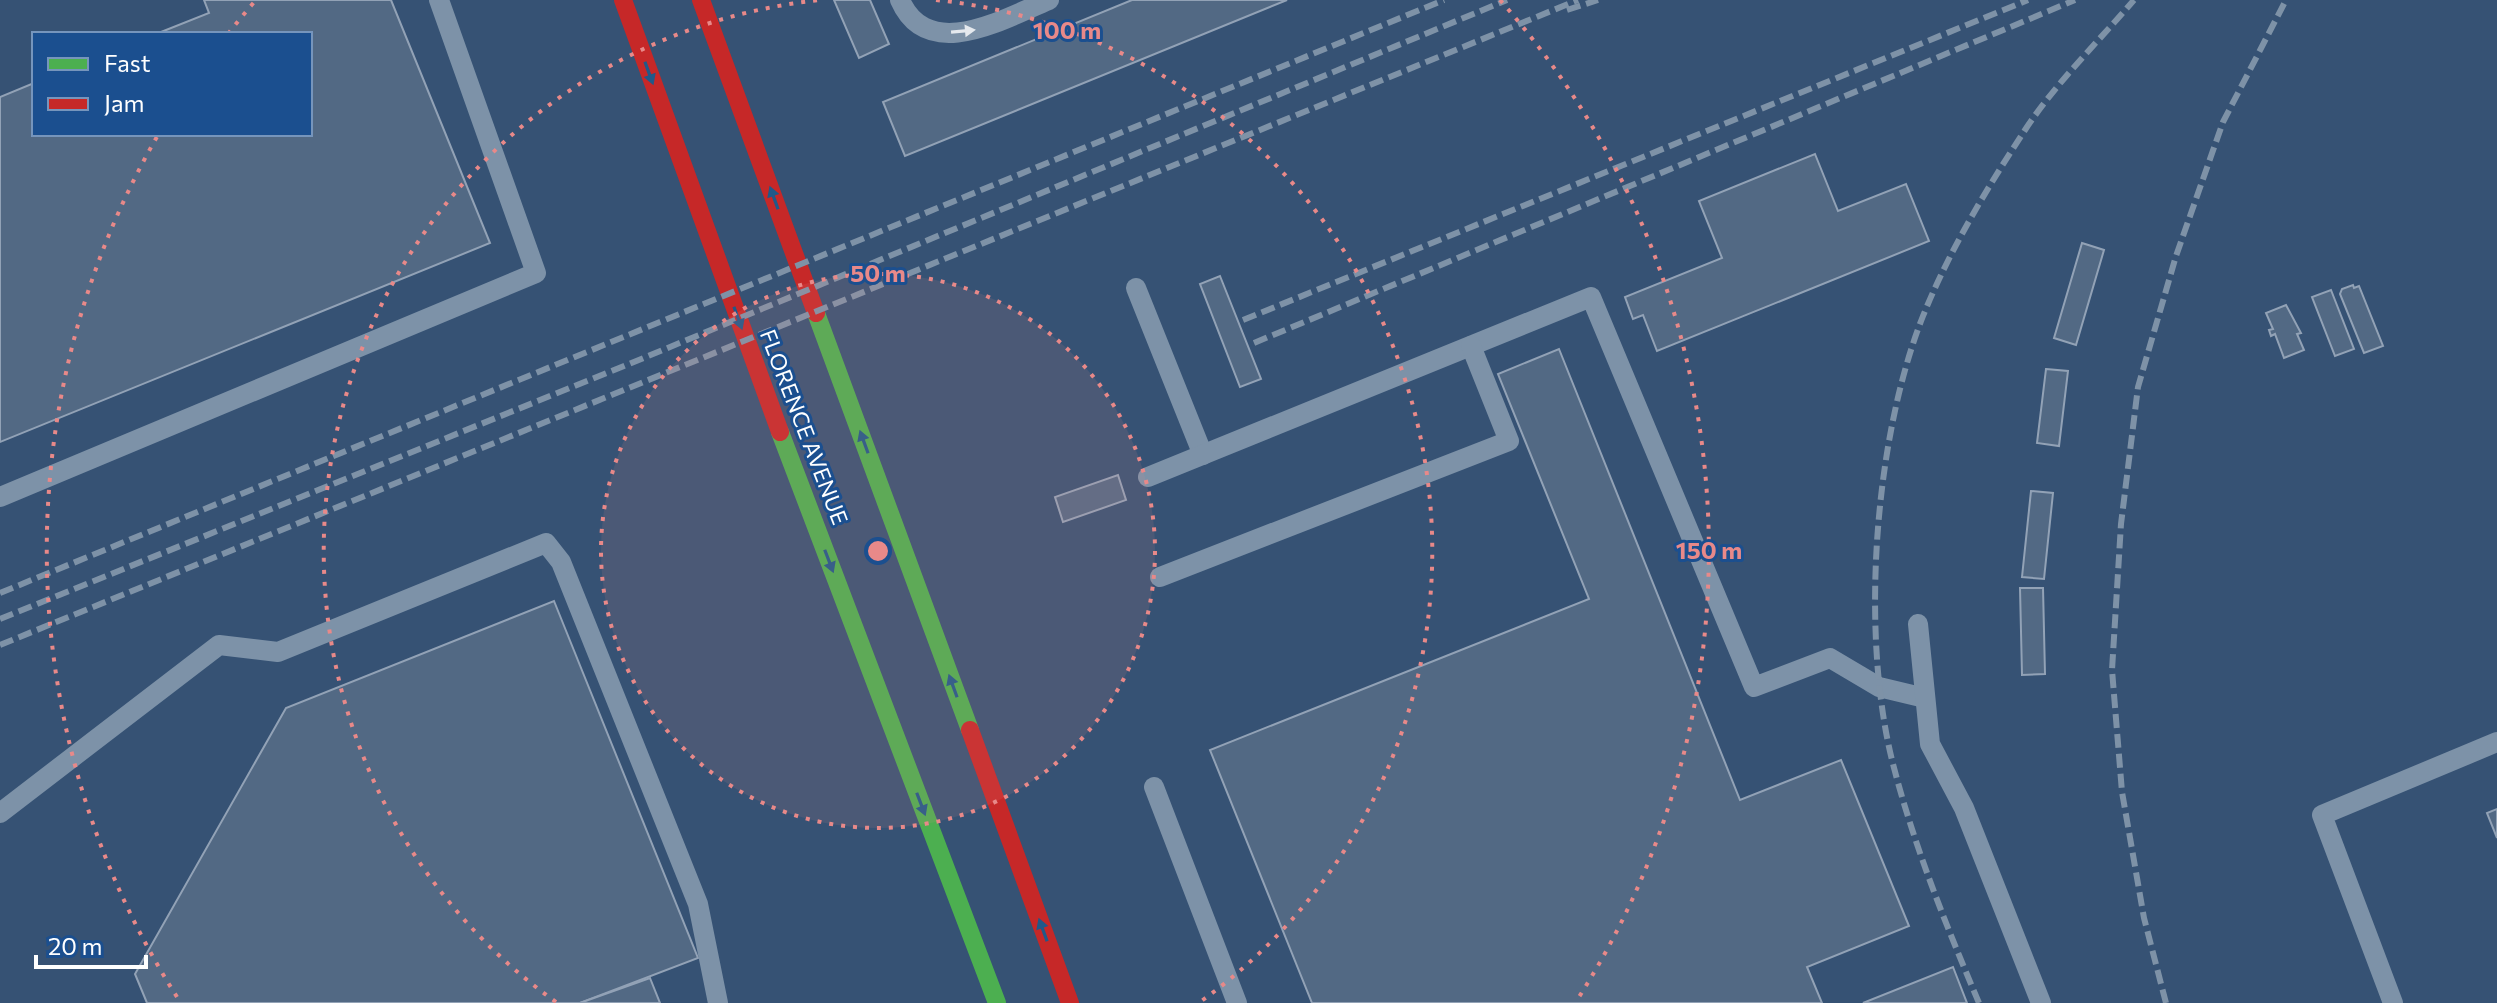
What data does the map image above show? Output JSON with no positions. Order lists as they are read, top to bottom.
{
  "streets": {
    "main road": ["FLORENCE AVENUE"]
  },
  "legend": ["Fast", "Jam"],
  "scale_bar": "20 m",
  "rings": ["100 m", "50 m", "150 m"]
}
